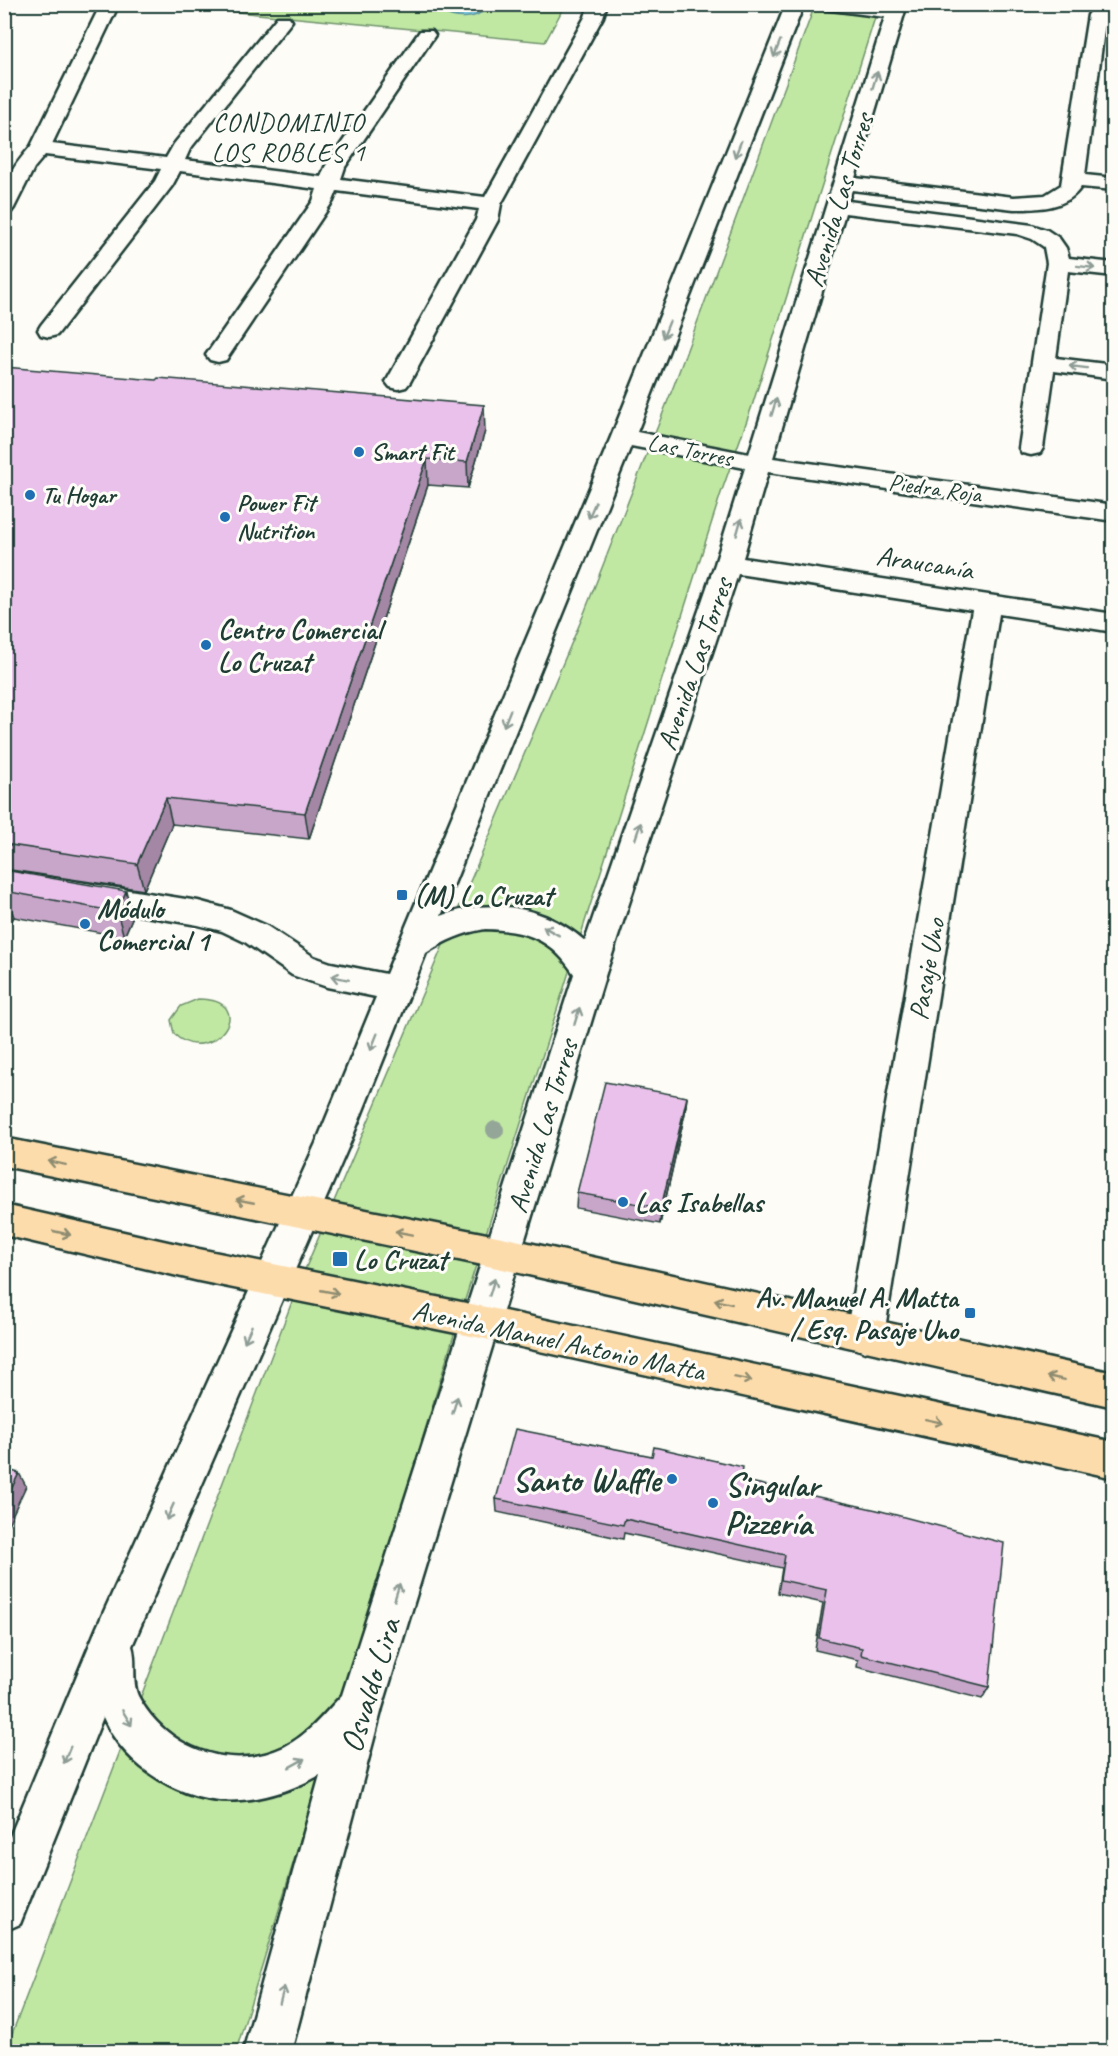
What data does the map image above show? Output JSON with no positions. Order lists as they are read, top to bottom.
{
  "streets": {
    "main road": ["Avenida Manuel Antonio Matta"],
    "street": [
      "Avenida Las Torres",
      "Las Torres",
      "Piedra Roja",
      "Araucanía",
      "Pasaje Uno",
      "Osvaldo Lira"
    ]
  },
  "crossings": [
    ["Avenida Las Torres", "Las Torres"],
    ["Avenida Las Torres", "Piedra Roja"],
    ["Avenida Las Torres", "Araucanía"],
    ["Avenida Las Torres", "Avenida Manuel Antonio Matta"],
    ["Avenida Las Torres", "Osvaldo Lira"],
    ["Las Torres", "Piedra Roja"],
    ["Araucanía", "Pasaje Uno"],
    ["Avenida Manuel Antonio Matta", "Osvaldo Lira"]
  ],
  "districts": ["CONDOMINIO LOS ROBLES 1"],
  "places": {
    "other": [
      "Smart Fit",
      "Tu Hogar",
      "Power Fit Nutrition",
      "Centro Comercial Lo Cruzat",
      "Módulo Comercial 1",
      "Las Isabellas",
      "Santo Waffle",
      "Singular Pizzería"
    ],
    "transit": ["(M) Lo Cruzat", "Lo Cruzat", "Av. Manuel A. Matta / Esq. Pasaje Uno"]
  }
}
